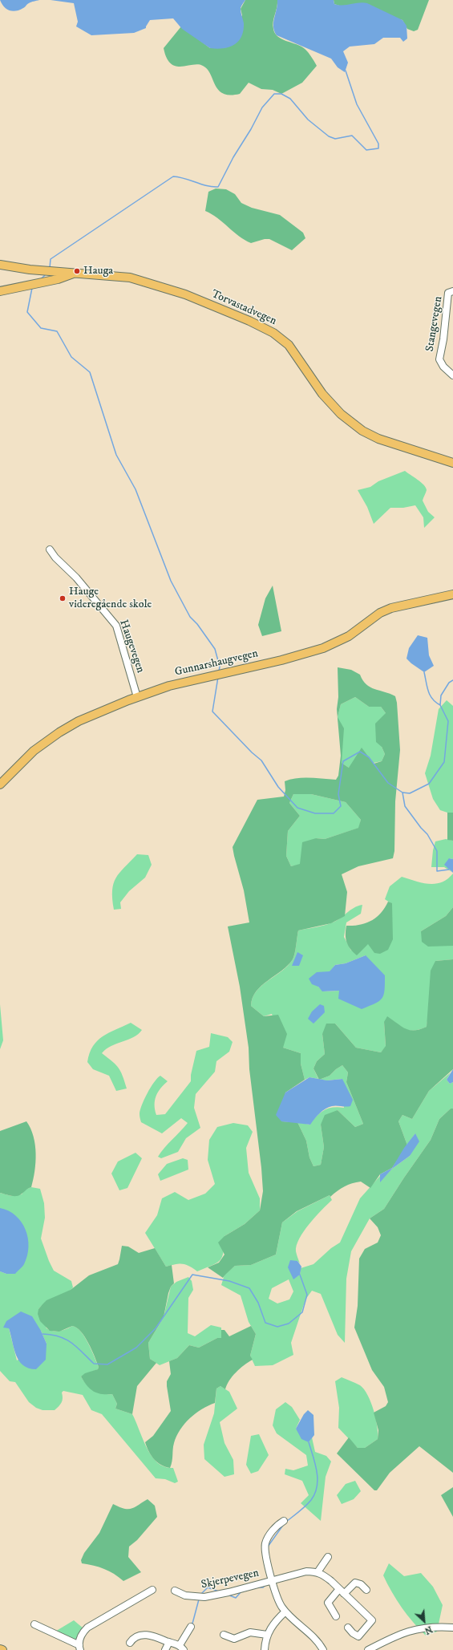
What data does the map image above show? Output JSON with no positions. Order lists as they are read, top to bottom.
{
  "streets": {
    "main road": ["Torvastadvegen", "Gunnarshaugvegen"],
    "street": ["Stangevegen", "Haugevegen", "Skjerpevegen"]
  },
  "crossings": [
    ["Haugevegen", "Gunnarshaugvegen"]
  ],
  "places": ["Hauga", "Hauge videregående skole"],
  "north": "bottom right"
}
